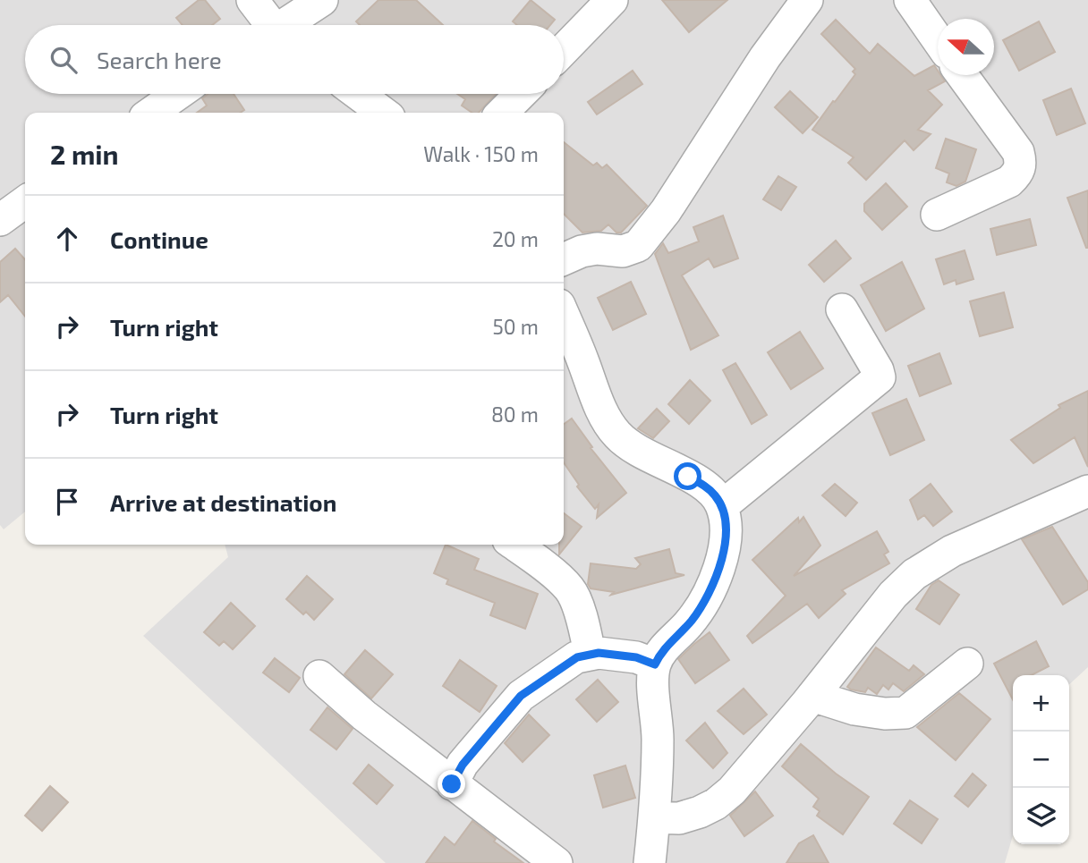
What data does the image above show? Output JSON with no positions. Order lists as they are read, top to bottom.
{
  "north": "left",
  "page": {
    "search": "Search here",
    "heading": ["2 min", "Walk · 150 m"],
    "list": [
      ["Continue", "20 m"],
      ["Turn right", "50 m"],
      ["Turn right", "80 m"],
      "Arrive at destination"
    ],
    "map_buttons": ["+", "−"]
  }
}
